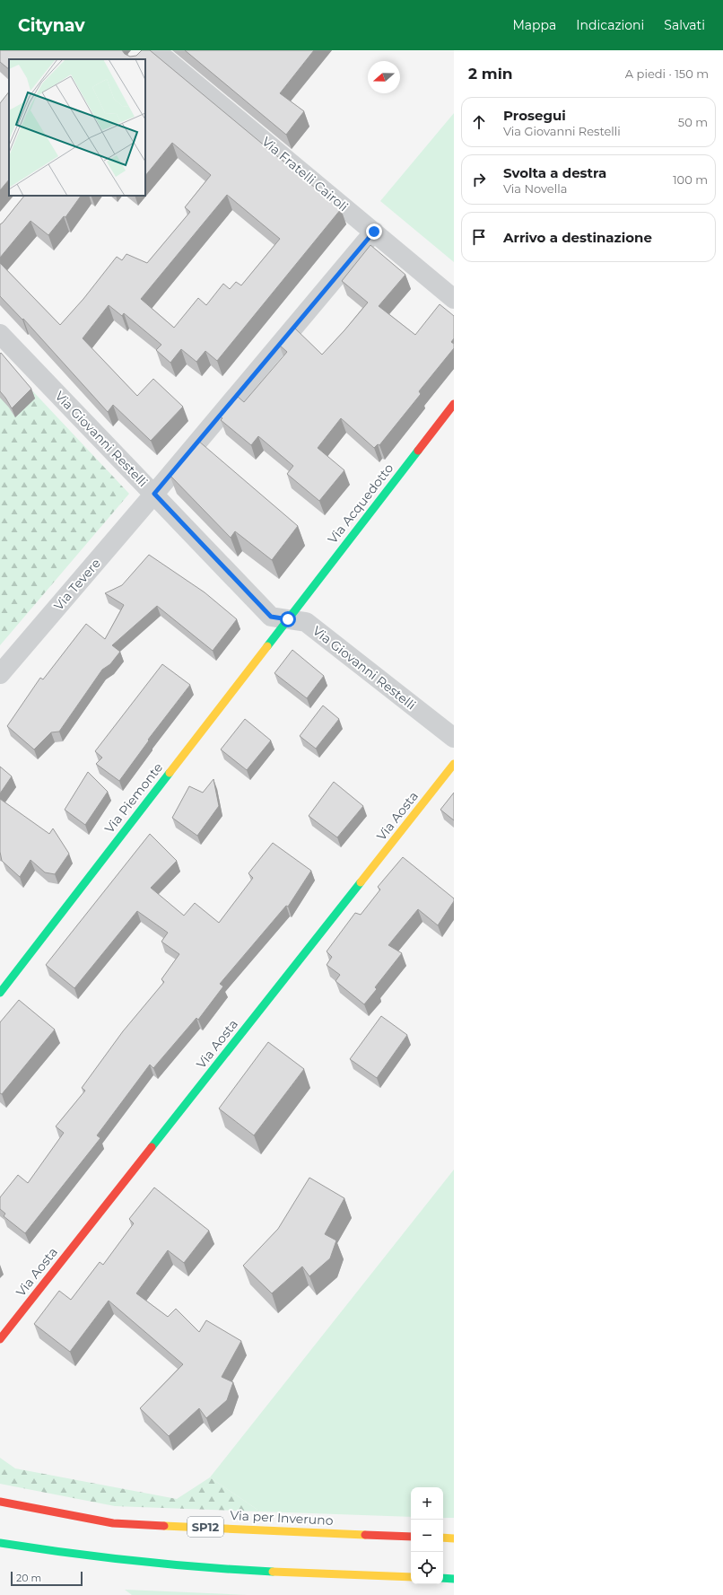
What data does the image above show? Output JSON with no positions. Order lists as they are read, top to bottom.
{
  "streets": {
    "street": [
      "Via Fratelli Cairoli",
      "Via Giovanni Restelli",
      "Via Acquedotto",
      "Via Tevere",
      "Via Piemonte",
      "Via Aosta",
      "Via per Inveruno",
      "SP12"
    ]
  },
  "crossings": [
    ["Via Fratelli Cairoli", "Via Tevere"],
    ["Via Giovanni Restelli", "Via Acquedotto"],
    ["Via Giovanni Restelli", "Via Tevere"],
    ["Via Giovanni Restelli", "Via Piemonte"],
    ["Via Acquedotto", "Via Piemonte"]
  ],
  "scale_bar": "20 m",
  "north": "left",
  "page": {
    "header": "Citynav",
    "nav": ["Mappa", "Indicazioni", "Salvati"],
    "heading": ["2 min", "A piedi · 150 m"],
    "list": [
      ["Prosegui", "Via Giovanni Restelli", "50 m"],
      ["Svolta a destra", "Via Novella", "100 m"],
      "Arrivo a destinazione"
    ],
    "map_buttons": ["+", "−"],
    "scale": "20 m"
  }
}
